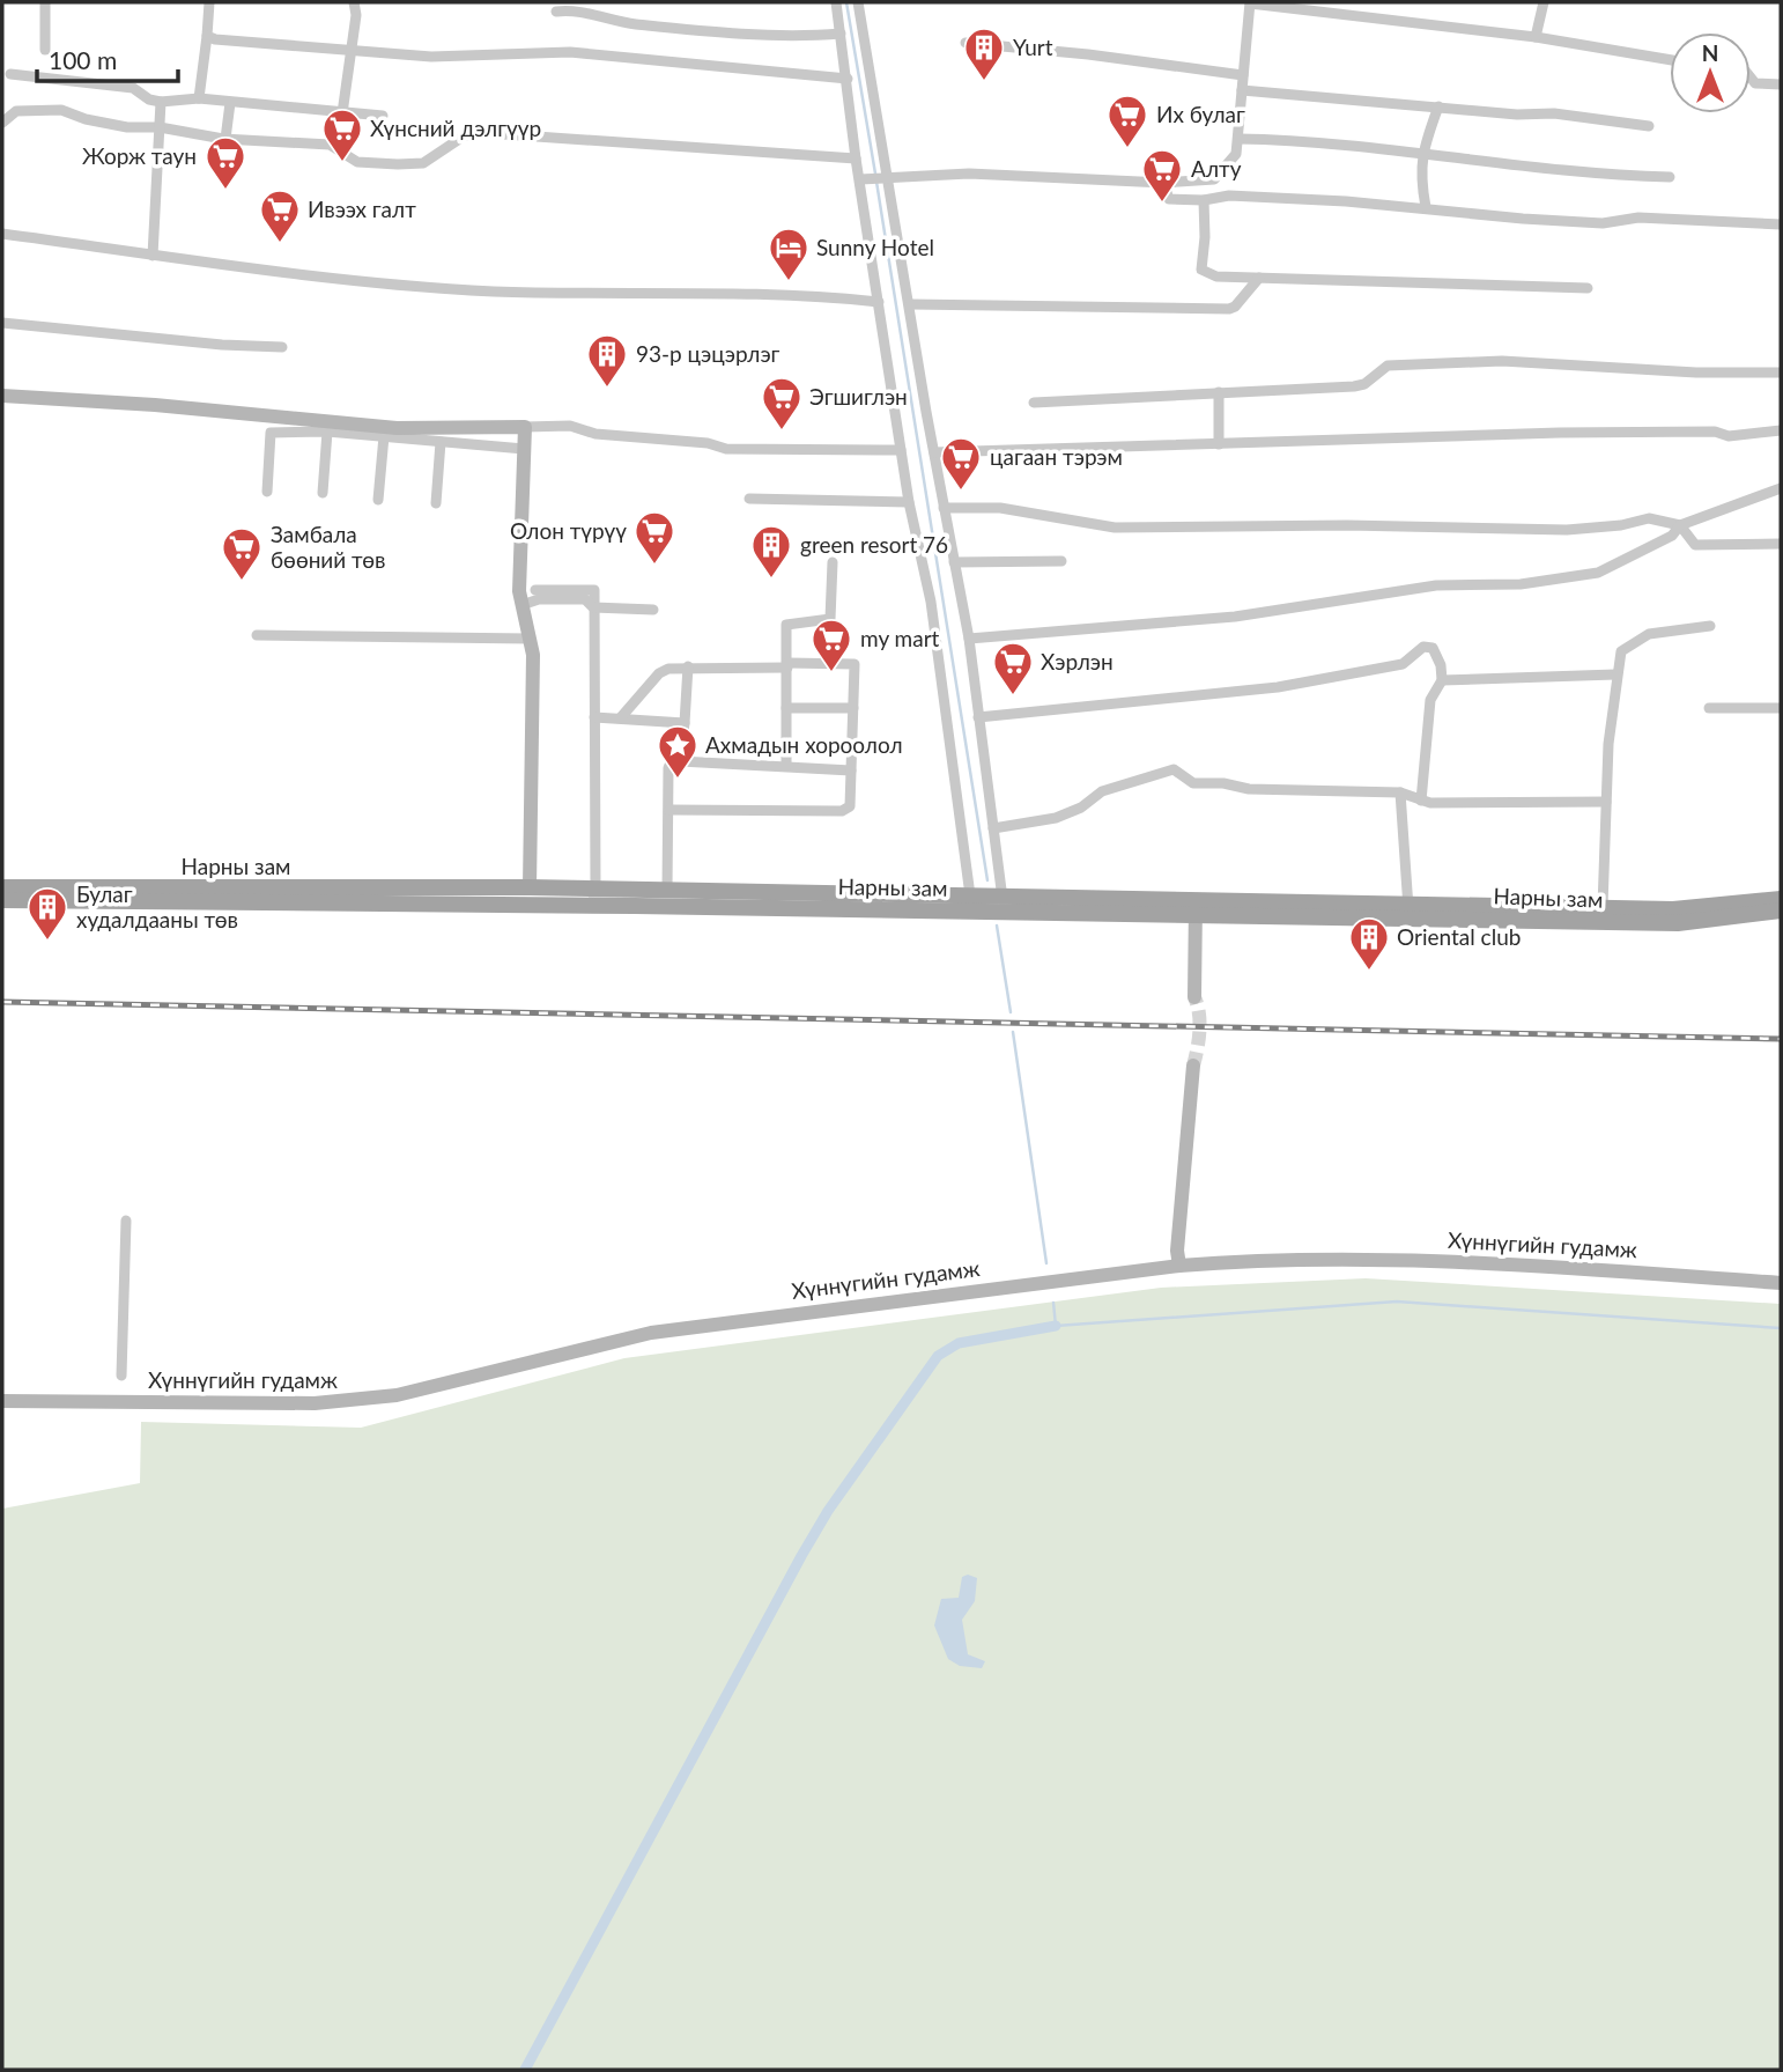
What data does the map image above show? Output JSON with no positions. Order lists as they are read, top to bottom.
{
  "streets": {
    "main road": ["Нарны зам", "Хүннүгийн гудамж"]
  },
  "places": {
    "building": [
      "Yurt",
      "93-р цэцэрлэг",
      "green resort 76",
      "Булаг худалдааны төв",
      "Oriental club"
    ],
    "supermarket": [
      "Их булаг",
      "Хүнсний дэлгүүр",
      "Жорж таун",
      "Алту",
      "Ивээх галт",
      "Эгшиглэн",
      "цагаан тэрэм",
      "Олон түрүү",
      "Замбала бөөний төв",
      "my mart",
      "Хэрлэн"
    ],
    "hotel": ["Sunny Hotel"],
    "place": ["Ахмадын хороолол"]
  },
  "scale_bar": "100 m",
  "north": "top"
}
